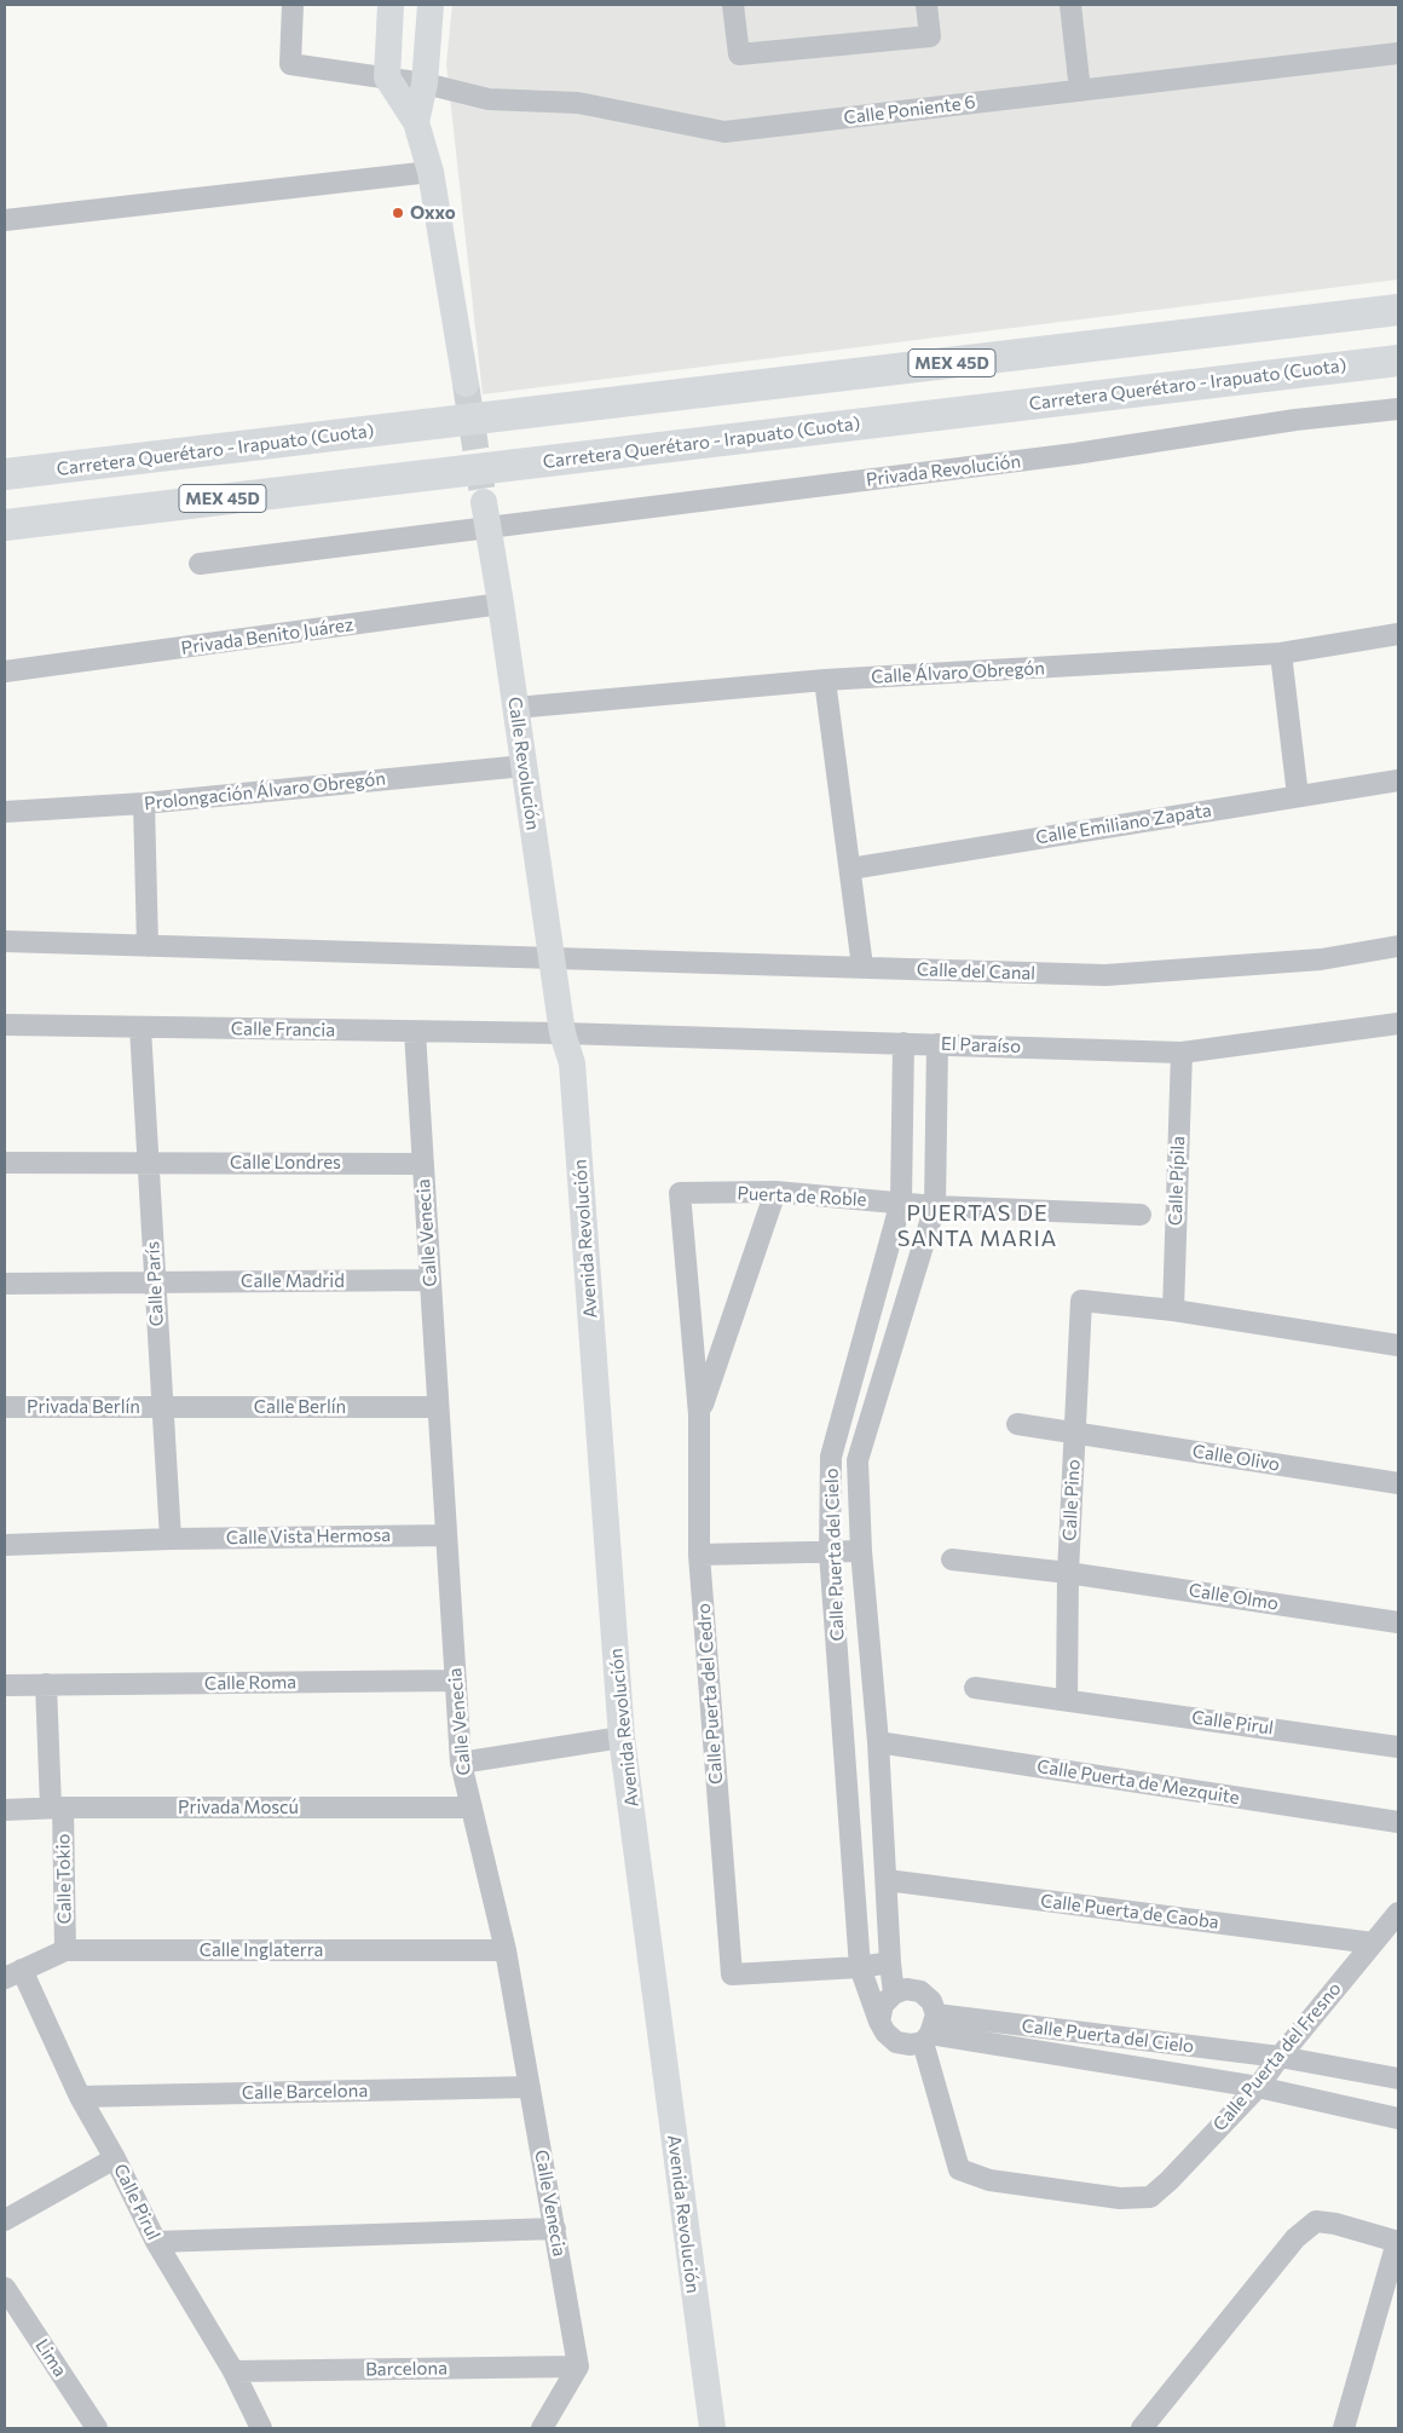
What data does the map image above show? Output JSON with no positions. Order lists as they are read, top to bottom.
{
  "streets": {
    "highway": ["MEX 45D", "Carretera Querétaro - Irapuato (Cuota)"],
    "main road": ["Calle Revolución", "Avenida Revolución"],
    "street": [
      "Calle Poniente 6",
      "Privada Revolución",
      "Privada Benito Juárez",
      "Calle Álvaro Obregón",
      "Prolongación Álvaro Obregón",
      "Calle Emiliano Zapata",
      "Calle del Canal",
      "Calle Francia",
      "El Paraíso",
      "Calle Londres",
      "Calle Pípila",
      "Puerta de Roble",
      "Calle Venecia",
      "Calle Madrid",
      "Calle París",
      "Privada Berlín",
      "Calle Berlín",
      "Calle Olivo",
      "Calle Pino",
      "Calle Vista Hermosa",
      "Calle Puerta del Cielo",
      "Calle Olmo",
      "Calle Roma",
      "Calle Puerta del Cedro",
      "Calle Pirul",
      "Calle Puerta de Mezquite",
      "Privada Moscú",
      "Calle Tokio",
      "Calle Puerta de Caoba",
      "Calle Inglaterra",
      "Calle Puerta del Fresno",
      "Calle Barcelona",
      "Lima",
      "Barcelona"
    ]
  },
  "crossings": [
    ["Privada Revolución", "Calle Revolución"],
    ["Privada Benito Juárez", "Calle Revolución"],
    ["Calle Álvaro Obregón", "Calle Revolución"],
    ["Calle Revolución", "Prolongación Álvaro Obregón"],
    ["Calle Revolución", "Calle del Canal"],
    ["Calle Revolución", "Calle Francia"],
    ["Calle Revolución", "El Paraíso"],
    ["Calle Revolución", "Avenida Revolución"],
    ["Calle Francia", "El Paraíso"],
    ["Calle Francia", "Calle Venecia"],
    ["Calle Francia", "Avenida Revolución"],
    ["Calle Francia", "Calle París"],
    ["El Paraíso", "Calle Pípila"],
    ["El Paraíso", "Avenida Revolución"],
    ["El Paraíso", "Calle Puerta del Cielo"],
    ["Calle Londres", "Calle Venecia"],
    ["Calle Londres", "Calle París"],
    ["Calle Pípila", "Calle Pino"],
    ["Puerta de Roble", "Calle Puerta del Cielo"],
    ["Puerta de Roble", "Calle Puerta del Cedro"],
    ["Calle Venecia", "Calle Madrid"],
    ["Calle Venecia", "Calle Berlín"],
    ["Calle Venecia", "Calle Vista Hermosa"],
    ["Calle Venecia", "Calle Roma"],
    ["Calle Venecia", "Privada Moscú"],
    ["Calle Venecia", "Calle Inglaterra"],
    ["Calle Venecia", "Calle Barcelona"],
    ["Calle Venecia", "Barcelona"],
    ["Calle Madrid", "Calle París"],
    ["Calle París", "Privada Berlín"],
    ["Calle París", "Calle Berlín"],
    ["Calle París", "Calle Vista Hermosa"],
    ["Privada Berlín", "Calle Berlín"],
    ["Calle Olivo", "Calle Pino"],
    ["Calle Pino", "Calle Olmo"],
    ["Calle Pino", "Calle Pirul"],
    ["Calle Puerta del Cielo", "Calle Puerta del Cedro"],
    ["Calle Puerta del Cielo", "Calle Puerta de Mezquite"],
    ["Calle Puerta del Cielo", "Calle Puerta de Caoba"],
    ["Calle Puerta del Cielo", "Calle Puerta del Fresno"],
    ["Calle Roma", "Calle Tokio"],
    ["Calle Pirul", "Calle Inglaterra"],
    ["Calle Pirul", "Calle Barcelona"],
    ["Calle Pirul", "Barcelona"],
    ["Privada Moscú", "Calle Tokio"],
    ["Calle Tokio", "Calle Inglaterra"],
    ["Calle Puerta de Caoba", "Calle Puerta del Fresno"]
  ],
  "districts": ["PUERTAS DE SANTA MARIA"],
  "places": ["Oxxo"]
}
